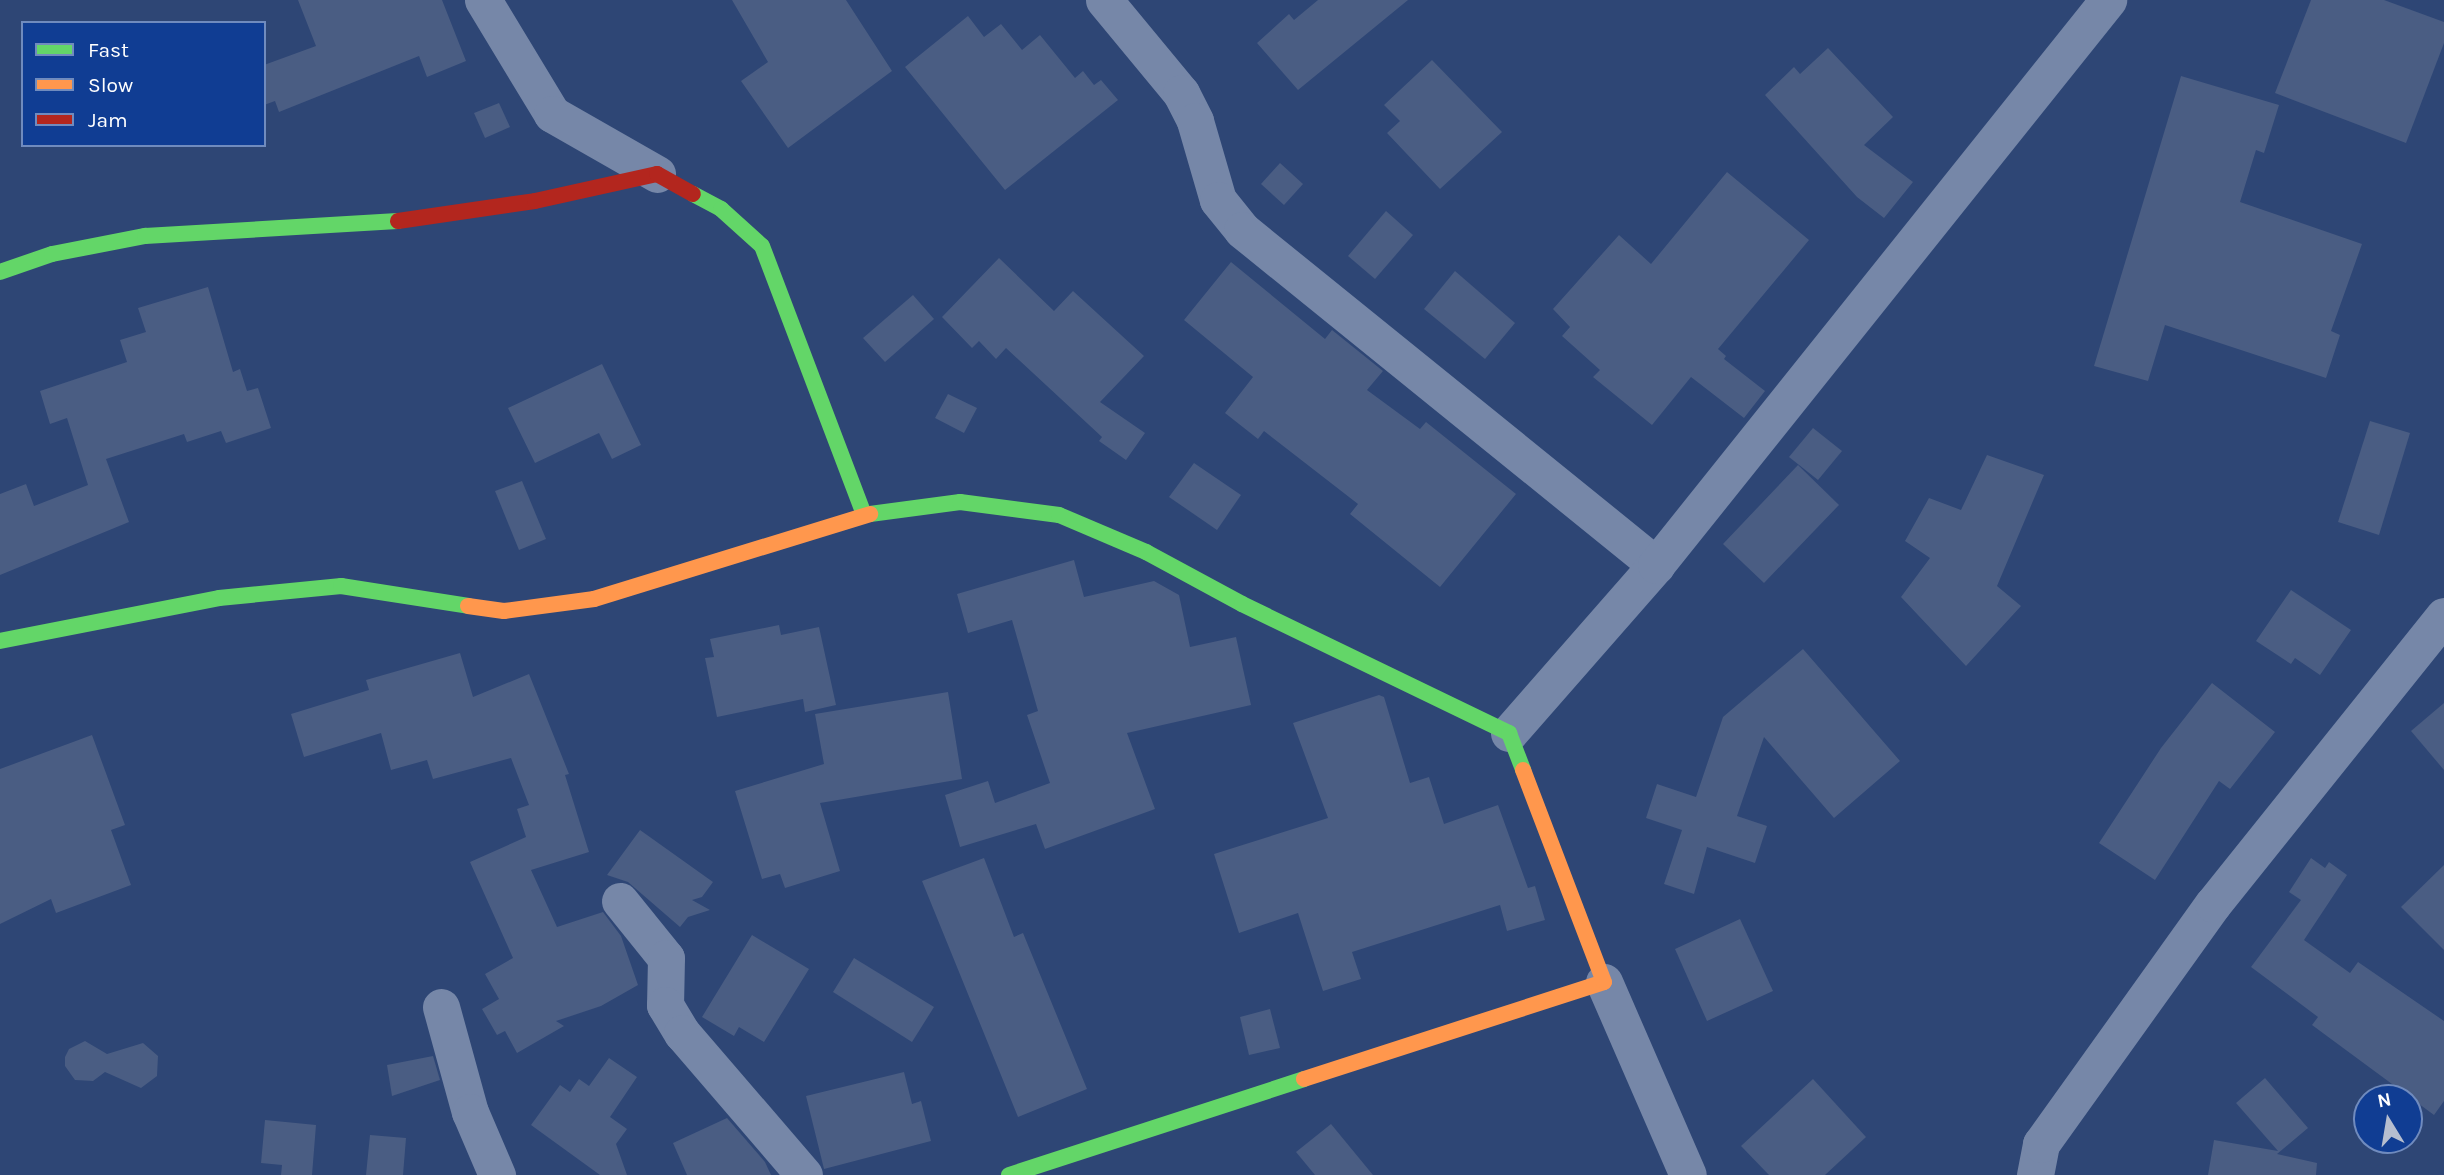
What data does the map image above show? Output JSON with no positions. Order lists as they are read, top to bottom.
{
  "legend": ["Fast", "Slow", "Jam"],
  "north": "top"
}
